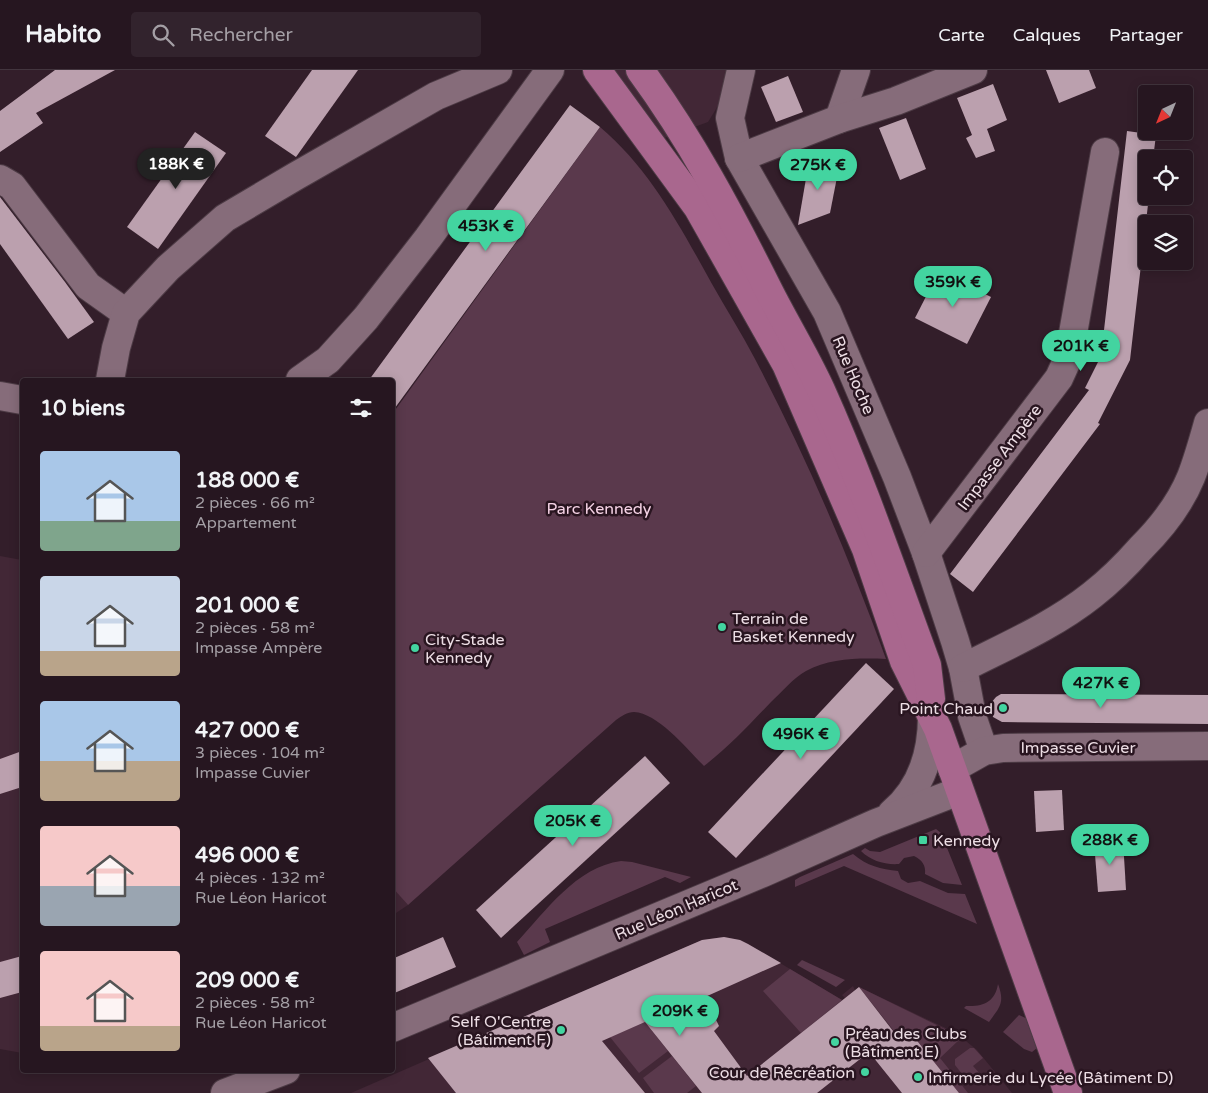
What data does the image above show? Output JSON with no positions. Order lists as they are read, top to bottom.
{
  "streets": {
    "street": [
      "Rue Hoche",
      "Impasse Ampère",
      "Impasse Cuvier",
      "Rue Léon Haricot"
    ]
  },
  "crossings": [
    ["Rue Hoche", "Impasse Ampère"],
    ["Rue Hoche", "Impasse Cuvier"],
    ["Impasse Cuvier", "Rue Léon Haricot"]
  ],
  "parks": ["Parc Kennedy"],
  "places": {
    "other": [
      "Terrain de Basket Kennedy",
      "City-Stade Kennedy",
      "Point Chaud",
      "Self O'Centre (Bâtiment F)",
      "Préau des Clubs (Bâtiment E)",
      "Cour de Récréation",
      "Infirmerie du Lycée (Bâtiment D)"
    ],
    "transit": ["Kennedy"]
  },
  "north": "bottom left",
  "page": {
    "header": "Habito",
    "search": "Rechercher",
    "nav": ["Carte", "Calques", "Partager"],
    "price": [
      "188K €",
      "275K €",
      "453K €",
      "359K €",
      "201K €",
      "427K €",
      "496K €",
      "205K €",
      "288K €",
      "209K €"
    ],
    "heading": "10 biens",
    "list": [
      {
        "name": "188 000 €",
        "note": "2 pièces · 66 m² · Appartement"
      },
      {
        "name": "201 000 €",
        "note": "2 pièces · 58 m² · Impasse Ampère"
      },
      {
        "name": "427 000 €",
        "note": "3 pièces · 104 m² · Impasse Cuvier"
      },
      {
        "name": "496 000 €",
        "note": "4 pièces · 132 m² · Rue Léon Haricot"
      },
      {
        "name": "209 000 €",
        "note": "2 pièces · 58 m² · Rue Léon Haricot"
      }
    ]
  }
}
